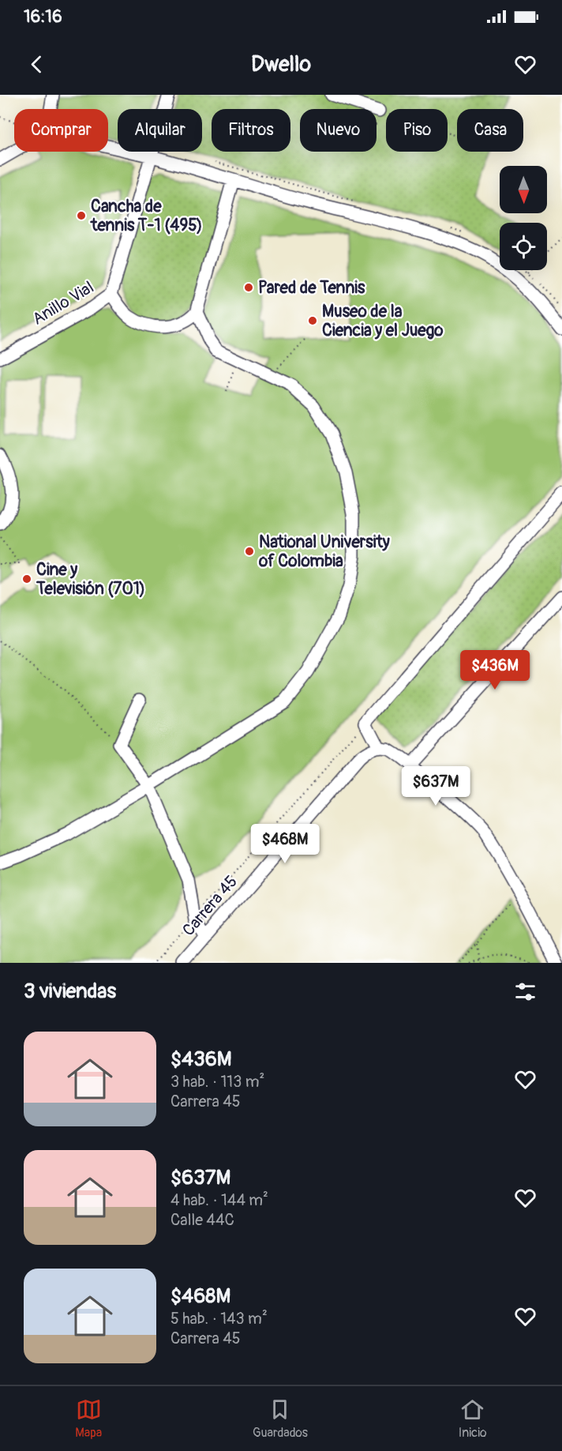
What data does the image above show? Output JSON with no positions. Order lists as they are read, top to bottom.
{
  "streets": {
    "street": ["Anillo Vial", "Carrera 45"]
  },
  "places": [
    "Cancha de tennis T-1 (495)",
    "Pared de Tennis",
    "Museo de la Ciencia y el Juego",
    "National University of Colombia",
    "Cine y Televisión (701)"
  ],
  "north": "bottom",
  "page": {
    "status": "16:16",
    "header": "Dwello",
    "chip": [
      "Comprar",
      "Alquilar",
      "Filtros",
      "Nuevo",
      "Piso",
      "Casa"
    ],
    "price": ["$436M", "$637M", "$468M"],
    "heading": "3 viviendas",
    "list": [
      {
        "name": "$436M",
        "note": "3 hab. · 113 m² · Carrera 45"
      },
      {
        "name": "$637M",
        "note": "4 hab. · 144 m² · Calle 44C"
      },
      {
        "name": "$468M",
        "note": "5 hab. · 143 m² · Carrera 45"
      }
    ],
    "tabs": ["Mapa", "Guardados", "Inicio"]
  }
}
